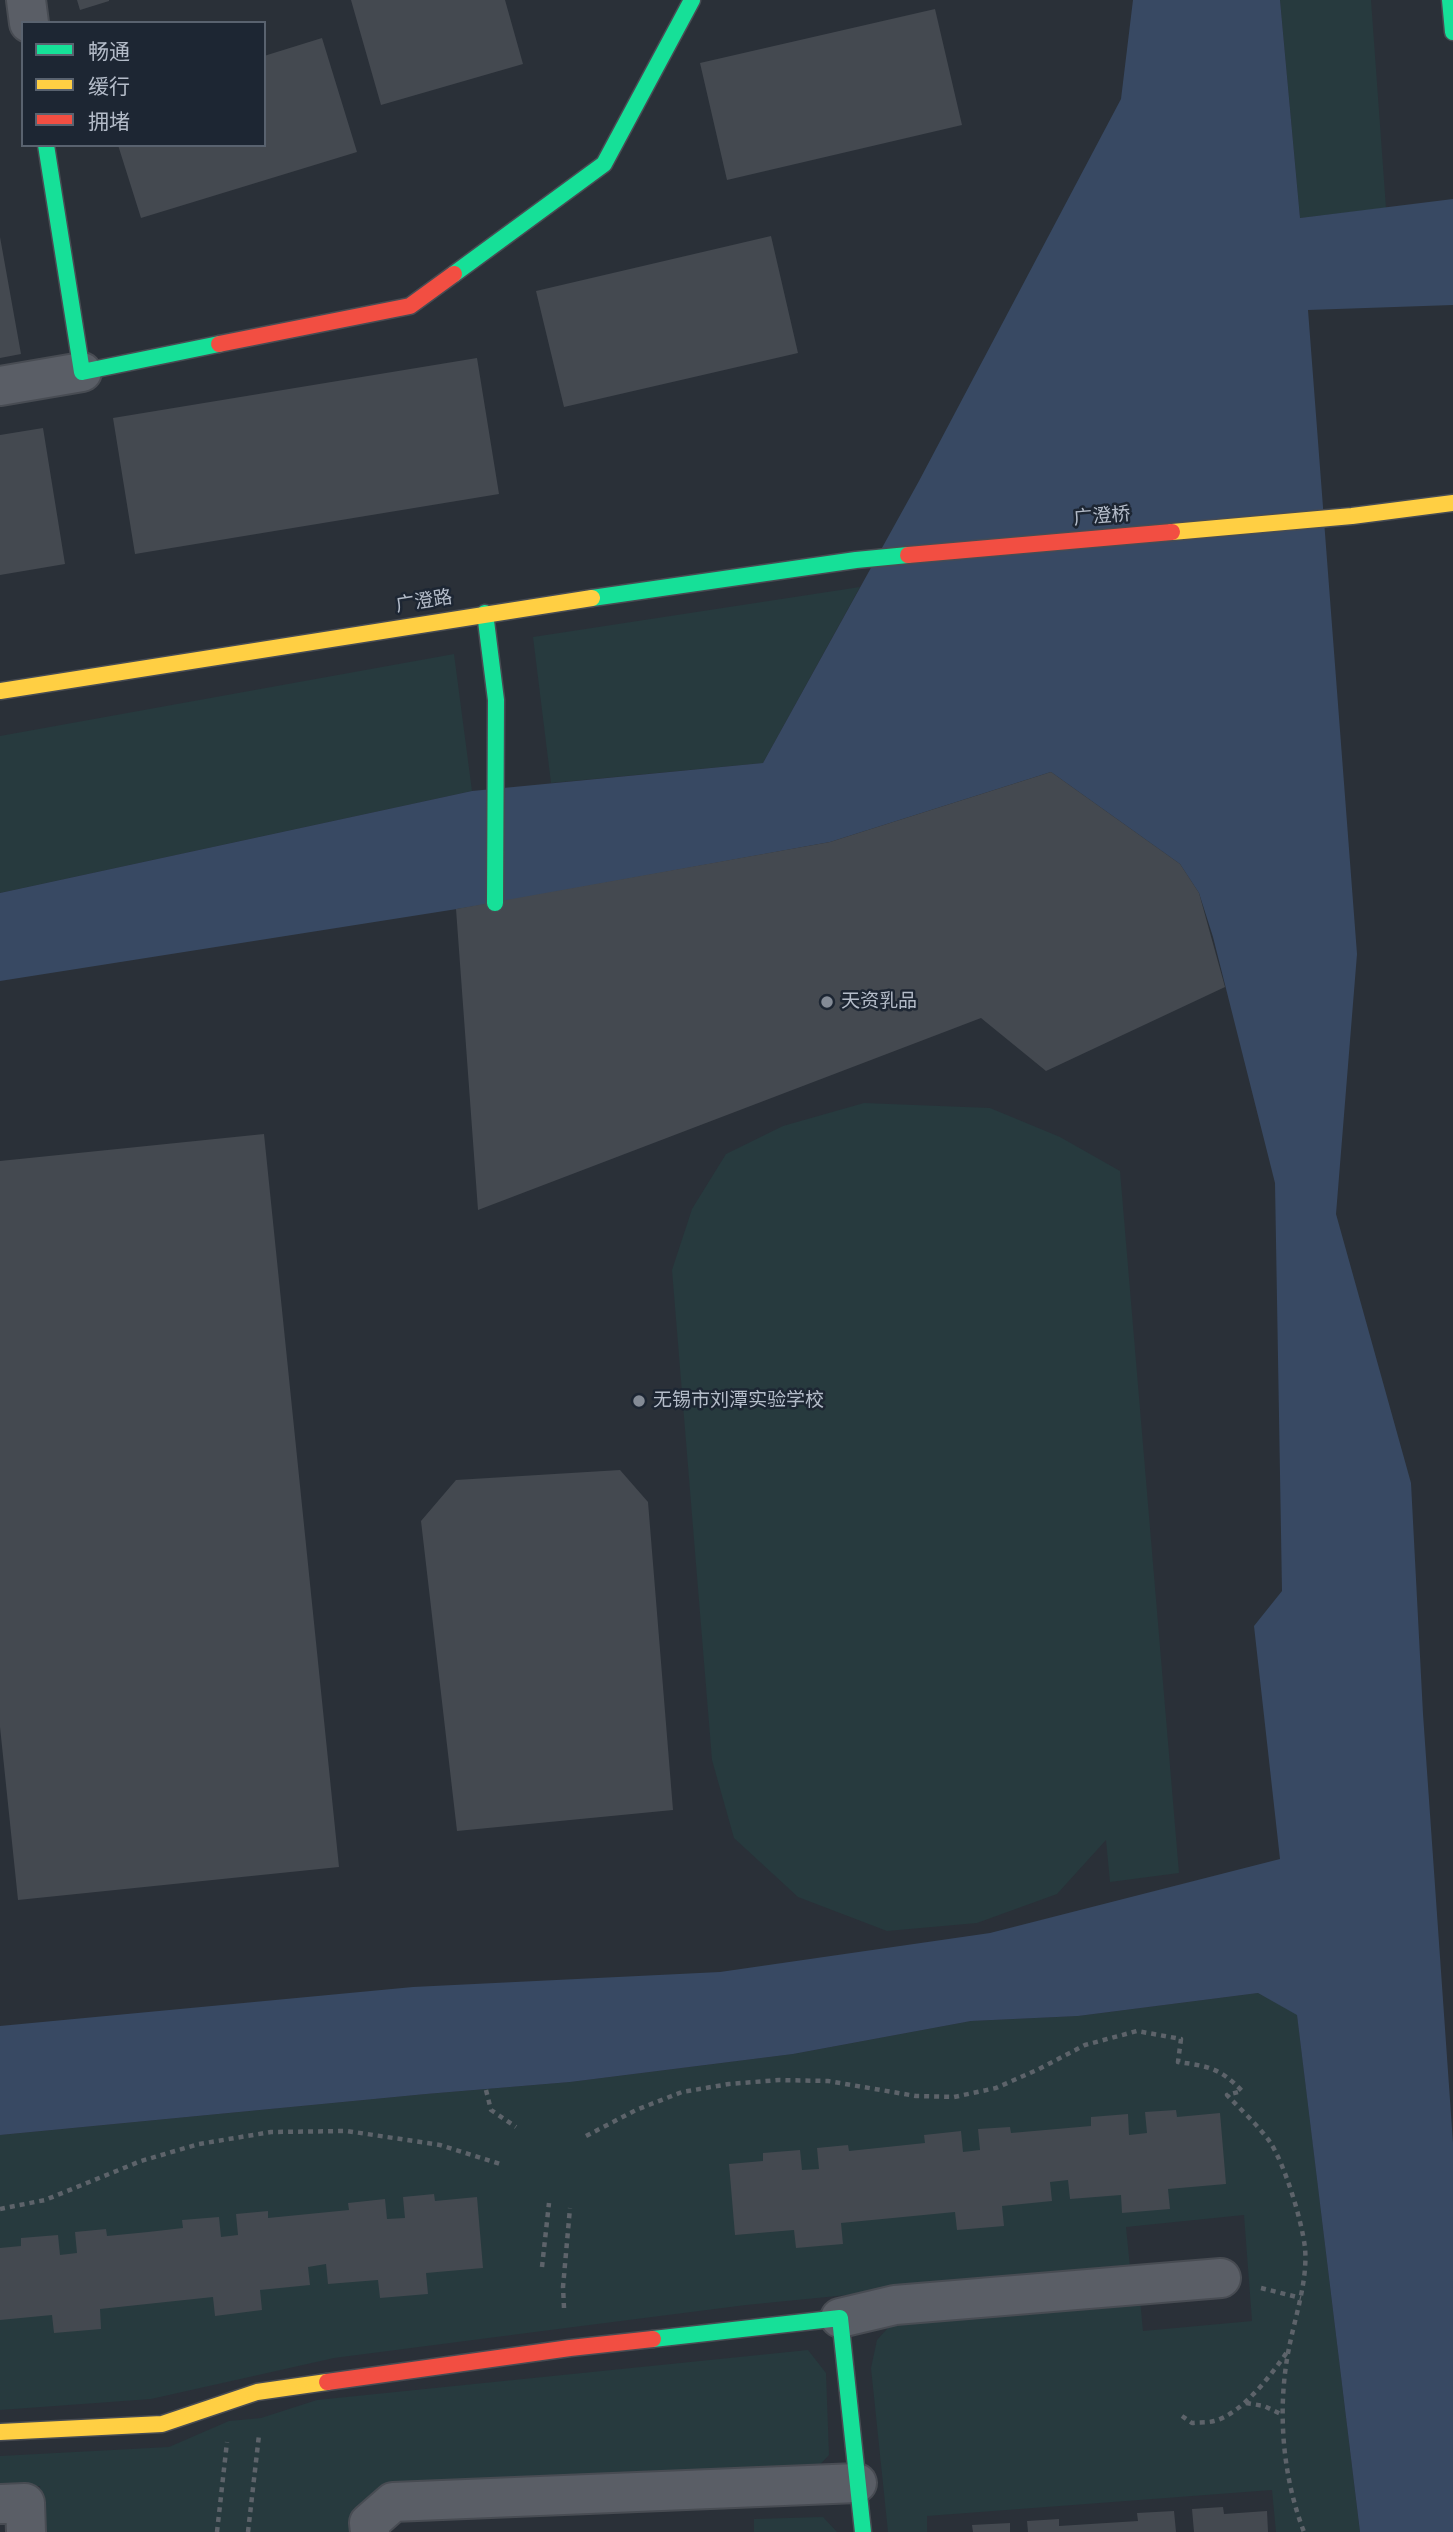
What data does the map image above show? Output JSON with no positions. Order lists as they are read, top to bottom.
{
  "streets": {
    "street": ["广澄桥", "广澄路"]
  },
  "crossings": [
    ["广澄桥", "广澄路"]
  ],
  "places": ["天资乳品", "无锡市刘潭实验学校"],
  "legend": ["畅通", "缓行", "拥堵"]
}
